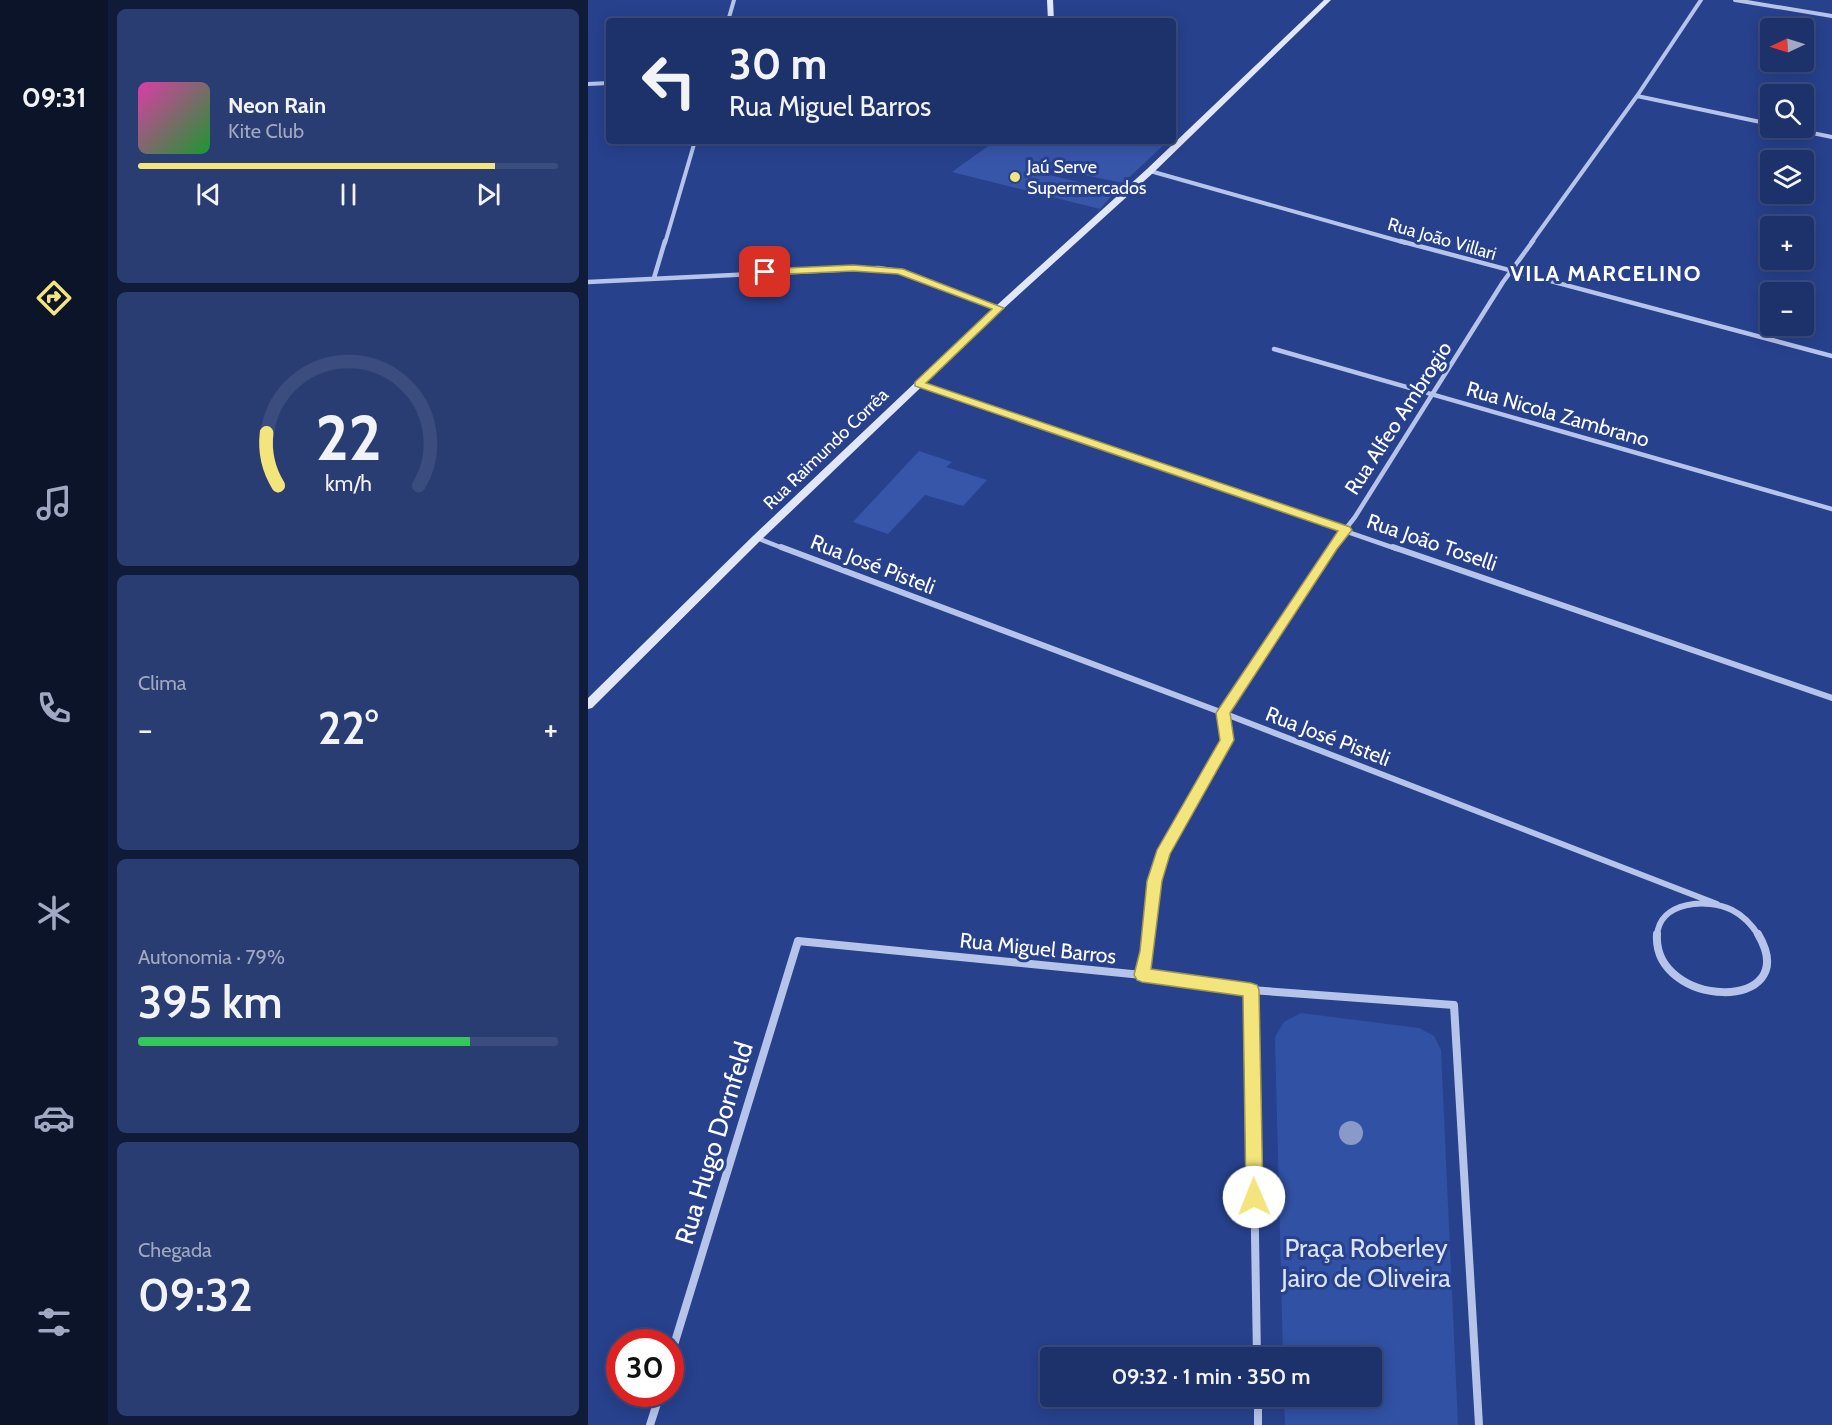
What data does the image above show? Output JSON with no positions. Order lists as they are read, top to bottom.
{
  "streets": {
    "main road": ["Rua Raimundo Corrêa"],
    "street": [
      "Rua João Villari",
      "Rua Nicola Zambrano",
      "Rua Alfeo Ambrogio",
      "Rua João Toselli",
      "Rua José Pisteli",
      "Rua Miguel Barros",
      "Rua Hugo Dornfeld"
    ]
  },
  "crossings": [
    ["Rua João Villari", "Rua Alfeo Ambrogio"],
    ["Rua João Villari", "Rua Raimundo Corrêa"],
    ["Rua Nicola Zambrano", "Rua Alfeo Ambrogio"],
    ["Rua Alfeo Ambrogio", "Rua João Toselli"],
    ["Rua Alfeo Ambrogio", "Rua José Pisteli"],
    ["Rua Raimundo Corrêa", "Rua João Toselli"],
    ["Rua Raimundo Corrêa", "Rua José Pisteli"],
    ["Rua Miguel Barros", "Rua Hugo Dornfeld"]
  ],
  "districts": ["VILA MARCELINO"],
  "parks": ["Praça Roberley Jairo de Oliveira"],
  "places": ["Jaú Serve Supermercados"],
  "north": "left",
  "page": {
    "tabs": "09:31",
    "map_buttons": ["+", "−"],
    "turn": ["30 m", "Rua Miguel Barros"],
    "song": ["Neon Rain", "Kite Club"],
    "tile": [
      "Clima",
      ["Autonomia · 79%", "395 km"],
      ["Chegada", "09:32"]
    ],
    "heat": ["−", "22°", "+"],
    "limit": "30",
    "trip": "09:32 · 1 min · 350 m",
    "gauge": ["22", "km/h"]
  }
}
